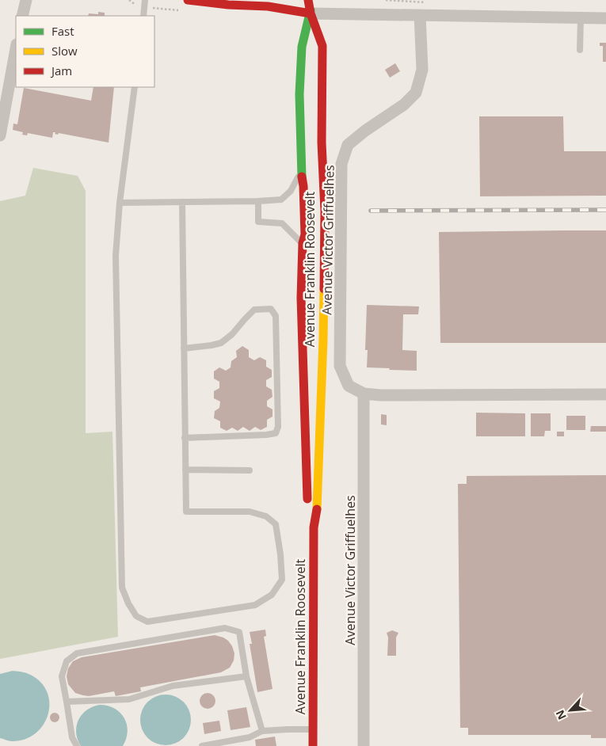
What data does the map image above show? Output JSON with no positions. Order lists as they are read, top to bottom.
{
  "streets": {
    "main road": ["Avenue Franklin Roosevelt"],
    "street": ["Avenue Victor Griffuelhes"]
  },
  "legend": ["Fast", "Slow", "Jam"],
  "north": "bottom left"
}
